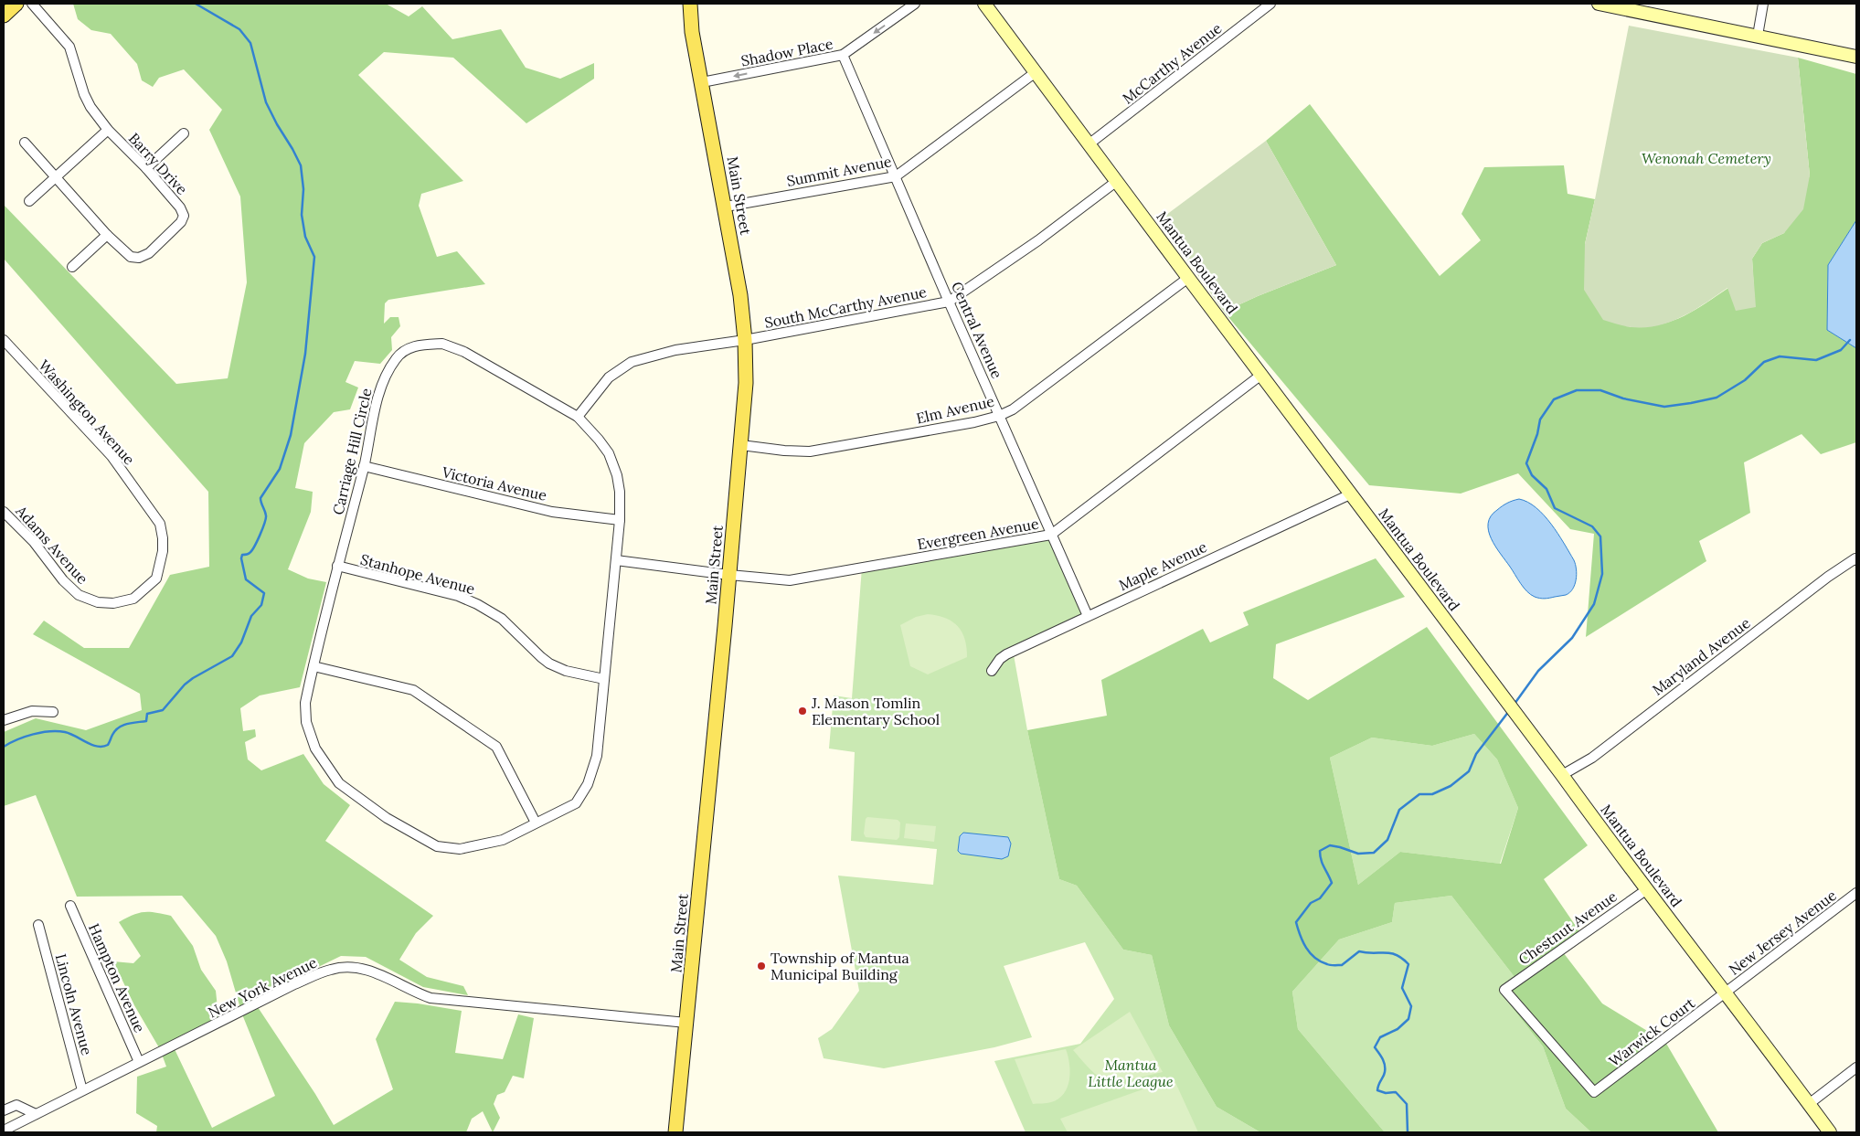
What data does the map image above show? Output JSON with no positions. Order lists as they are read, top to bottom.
{
  "streets": {
    "main road": ["Main Street", "Mantua Boulevard"],
    "street": [
      "Shadow Place",
      "McCarthy Avenue",
      "Barry Drive",
      "Summit Avenue",
      "South McCarthy Avenue",
      "Central Avenue",
      "Elm Avenue",
      "Washington Avenue",
      "Carriage Hill Circle",
      "Victoria Avenue",
      "Evergreen Avenue",
      "Adams Avenue",
      "Maple Avenue",
      "Stanhope Avenue",
      "Maryland Avenue",
      "Chestnut Avenue",
      "New Jersey Avenue",
      "Hampton Avenue",
      "New York Avenue",
      "Lincoln Avenue",
      "Warwick Court"
    ]
  },
  "crossings": [
    ["Shadow Place", "Main Street"],
    ["Shadow Place", "Central Avenue"],
    ["McCarthy Avenue", "Mantua Boulevard"],
    ["Summit Avenue", "Main Street"],
    ["Summit Avenue", "Mantua Boulevard"],
    ["Summit Avenue", "Central Avenue"],
    ["Main Street", "South McCarthy Avenue"],
    ["Main Street", "Elm Avenue"],
    ["Main Street", "Evergreen Avenue"],
    ["Main Street", "New York Avenue"],
    ["Mantua Boulevard", "South McCarthy Avenue"],
    ["Mantua Boulevard", "Elm Avenue"],
    ["Mantua Boulevard", "Evergreen Avenue"],
    ["Mantua Boulevard", "Maple Avenue"],
    ["Mantua Boulevard", "Maryland Avenue"],
    ["Mantua Boulevard", "Chestnut Avenue"],
    ["Mantua Boulevard", "New Jersey Avenue"],
    ["Mantua Boulevard", "Warwick Court"],
    ["South McCarthy Avenue", "Central Avenue"],
    ["South McCarthy Avenue", "Carriage Hill Circle"],
    ["Central Avenue", "Elm Avenue"],
    ["Central Avenue", "Evergreen Avenue"],
    ["Central Avenue", "Maple Avenue"],
    ["Washington Avenue", "Adams Avenue"],
    ["Carriage Hill Circle", "Victoria Avenue"],
    ["Carriage Hill Circle", "Evergreen Avenue"],
    ["Carriage Hill Circle", "Stanhope Avenue"],
    ["Chestnut Avenue", "Warwick Court"],
    ["New Jersey Avenue", "Warwick Court"],
    ["Hampton Avenue", "New York Avenue"],
    ["New York Avenue", "Lincoln Avenue"]
  ],
  "one_way": ["Shadow Place"],
  "parks": ["Wenonah Cemetery", "Mantua Little League"],
  "places": ["J. Mason Tomlin Elementary School", "Township of Mantua Municipal Building"]
}
